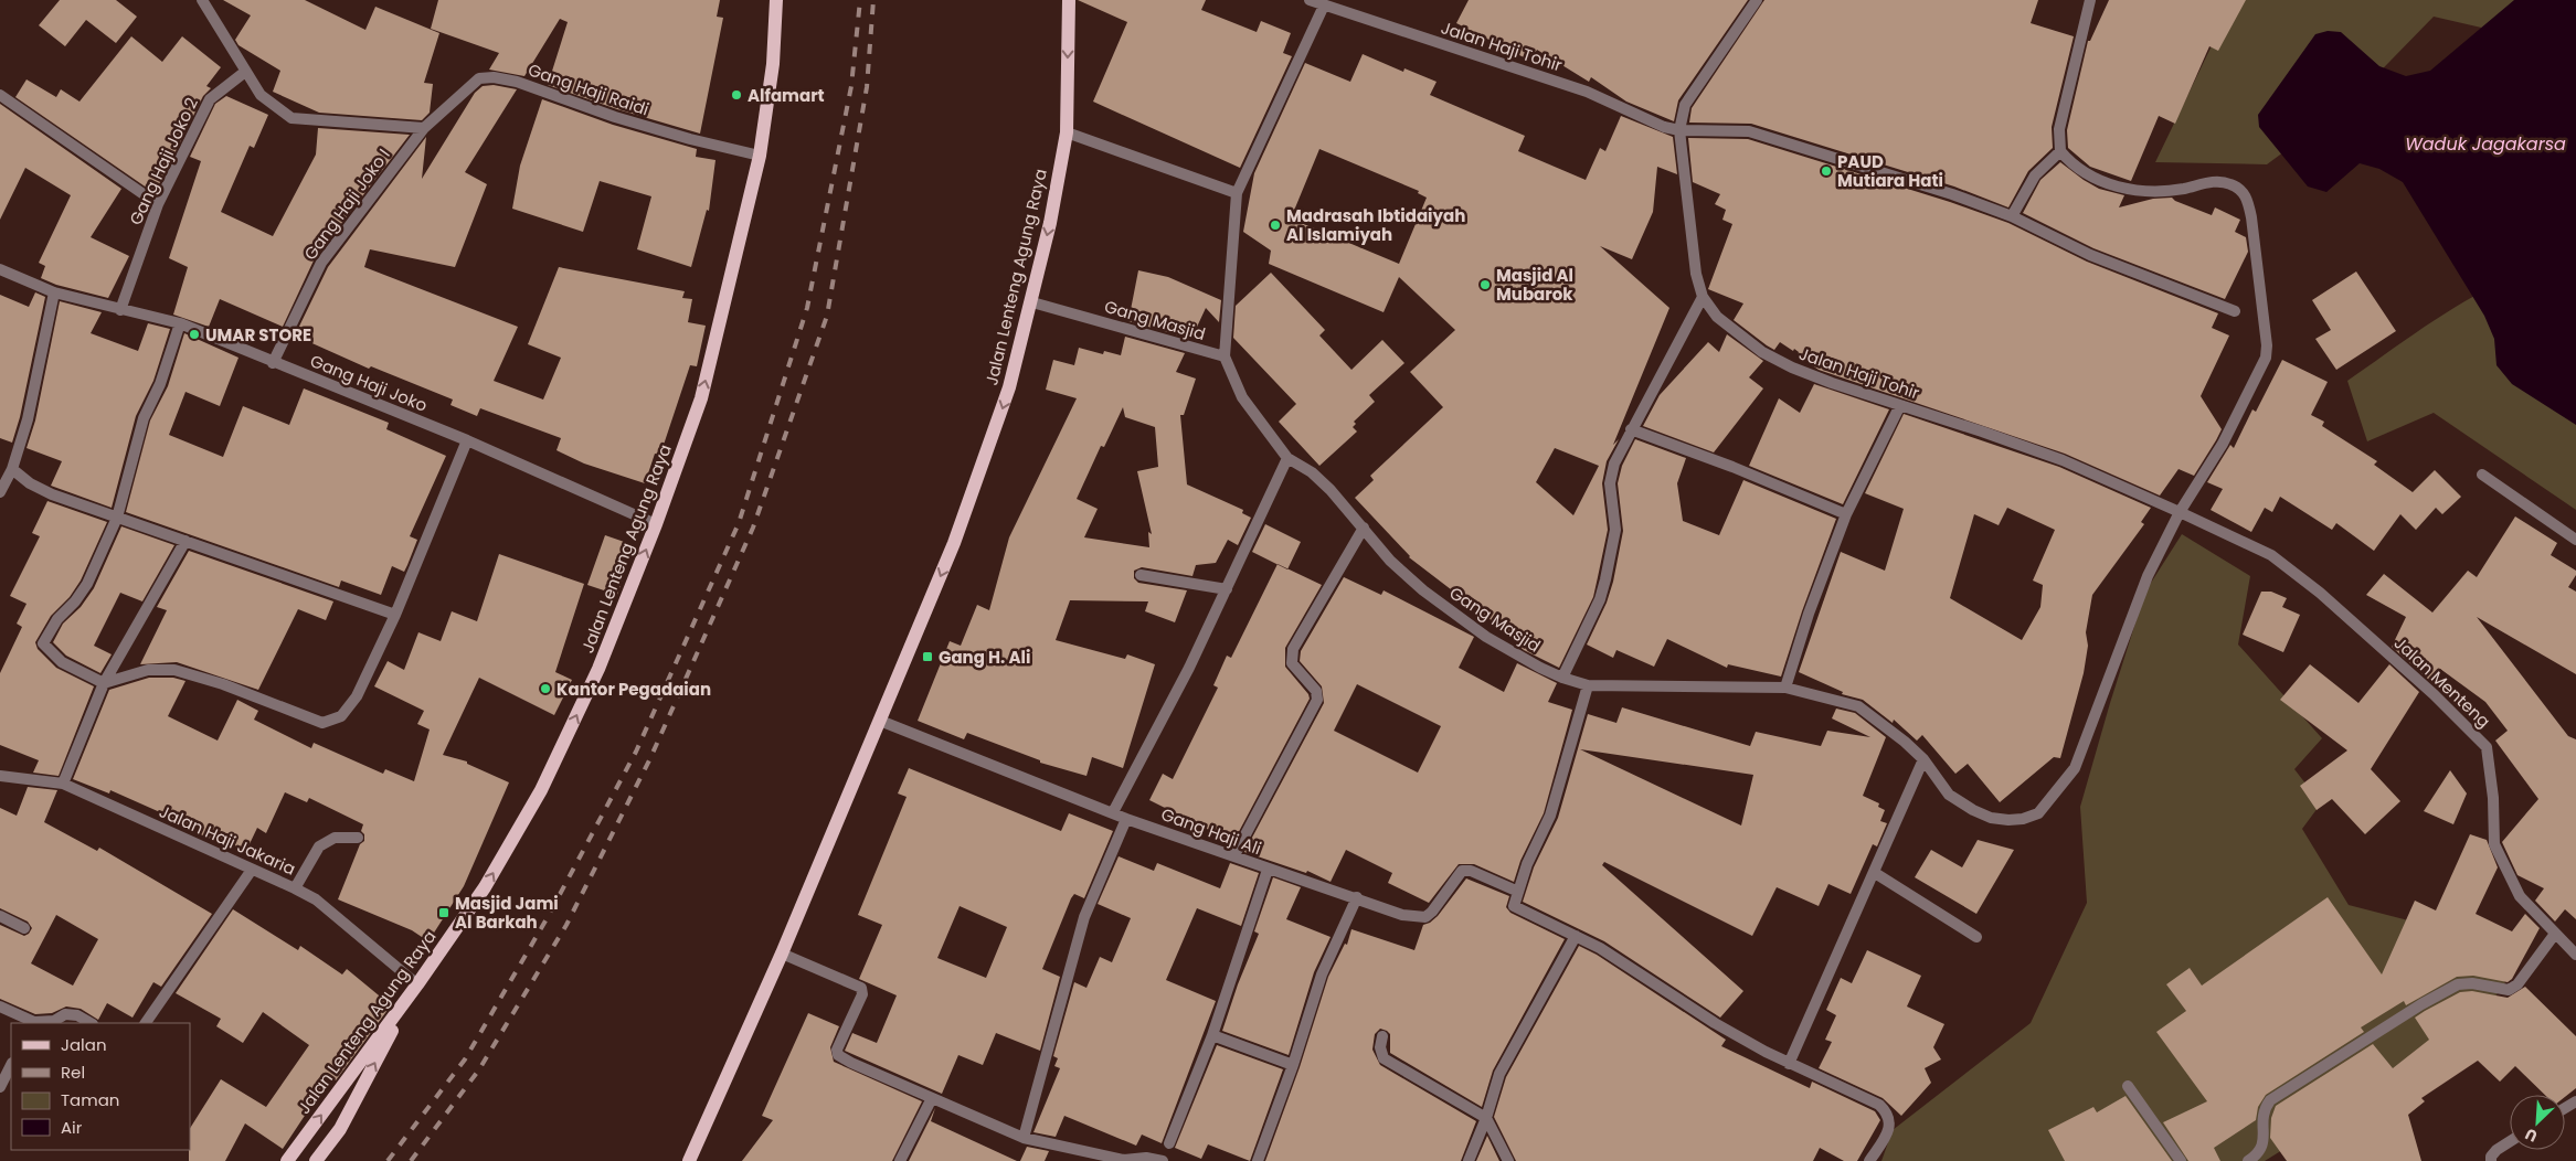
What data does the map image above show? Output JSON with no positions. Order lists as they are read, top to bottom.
{
  "streets": {
    "main road": ["Jalan Lenteng Agung Raya"],
    "street": [
      "Jalan Haji Tohir",
      "Gang Haji Raidi",
      "Gang Haji Joko 2",
      "Gang Haji Joko I",
      "Gang Masjid",
      "Gang Haji Joko",
      "Jalan Menteng",
      "Gang Haji Ali",
      "Jalan Haji Jakaria"
    ]
  },
  "crossings": [
    ["Jalan Haji Tohir", "Gang Masjid"],
    ["Jalan Haji Tohir", "Jalan Menteng"],
    ["Gang Haji Raidi", "Gang Haji Joko I"],
    ["Gang Haji Raidi", "Jalan Lenteng Agung Raya"],
    ["Gang Haji Joko 2", "Gang Haji Joko"],
    ["Gang Haji Joko I", "Gang Haji Joko"],
    ["Jalan Lenteng Agung Raya", "Gang Masjid"],
    ["Jalan Lenteng Agung Raya", "Gang Haji Joko"],
    ["Jalan Lenteng Agung Raya", "Gang Haji Ali"],
    ["Jalan Lenteng Agung Raya", "Jalan Haji Jakaria"],
    ["Gang Masjid", "Jalan Menteng"]
  ],
  "water": ["Waduk Jagakarsa"],
  "places": {
    "other": [
      "Alfamart",
      "PAUD Mutiara Hati",
      "Madrasah Ibtidaiyah Al Islamiyah",
      "Masjid Al Mubarok",
      "UMAR STORE",
      "Kantor Pegadaian"
    ],
    "transit": ["Gang H. Ali", "Masjid Jami Al Barkah"]
  },
  "legend": [
    "Jalan",
    "Rel",
    "Taman",
    "Air"
  ],
  "north": "bottom left"
}
